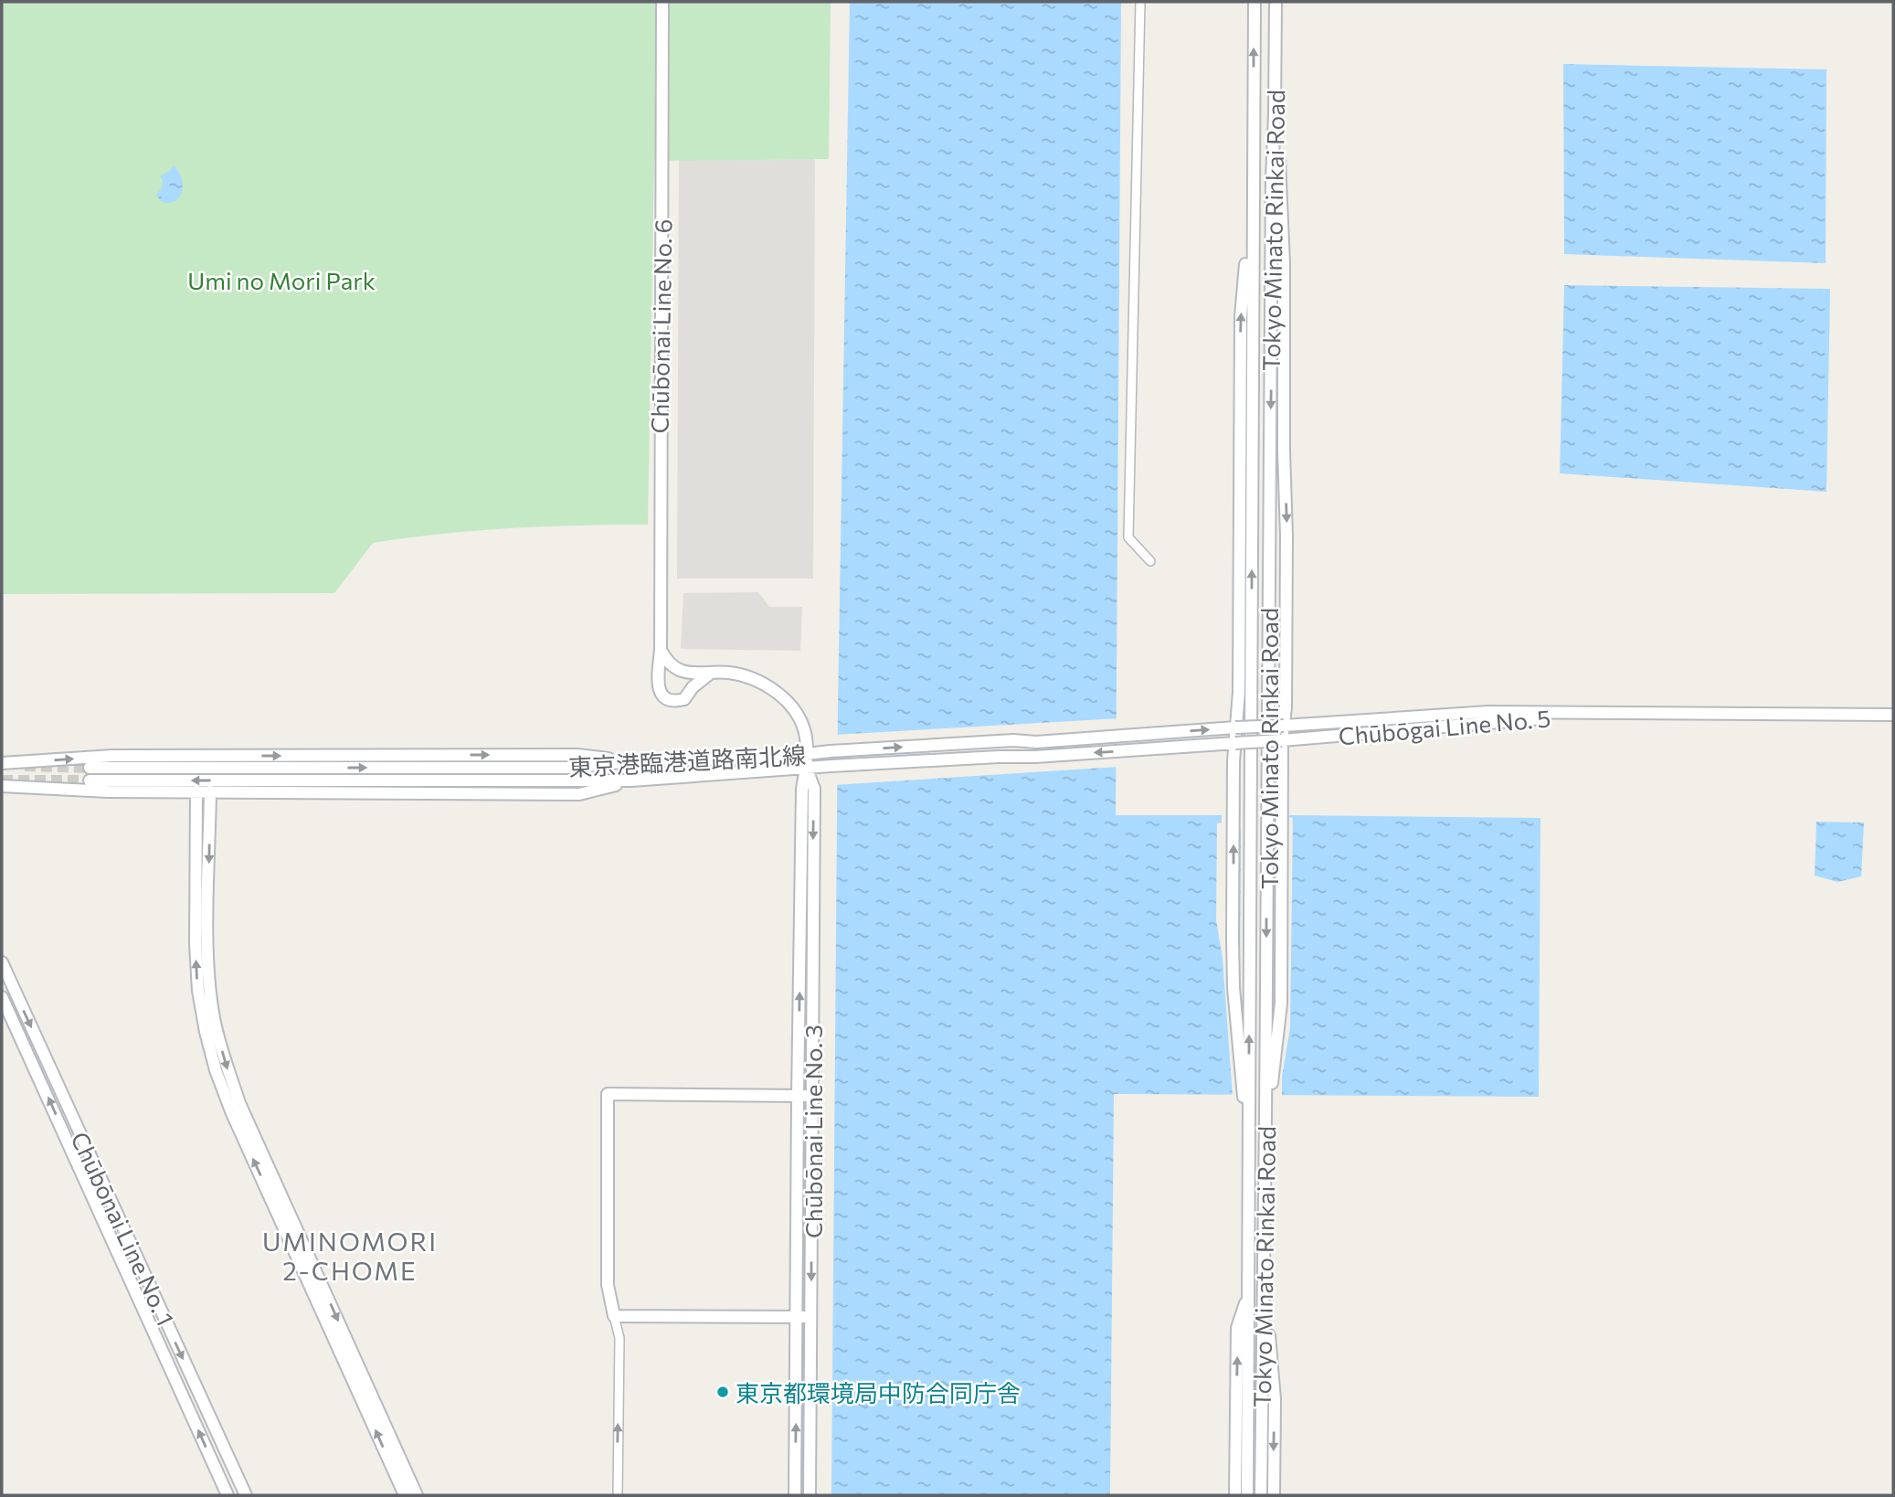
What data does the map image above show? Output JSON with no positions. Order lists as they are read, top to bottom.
{
  "streets": {
    "street": [
      "Tokyo Minato Rinkai Road",
      "Chūbōnai Line No. 6",
      "Chūbōgai Line No. 5",
      "東京港臨港道路南北線",
      "Chūbōnai Line No. 3",
      "Chūbōnai Line No. 1"
    ]
  },
  "crossings": [
    ["Chūbōgai Line No. 5", "東京港臨港道路南北線"],
    ["東京港臨港道路南北線", "Chūbōnai Line No. 3"]
  ],
  "districts": ["UMINOMORI 2-CHOME"],
  "parks": ["Umi no Mori Park"],
  "places": ["東京都環境局中防合同庁舎"]
}
